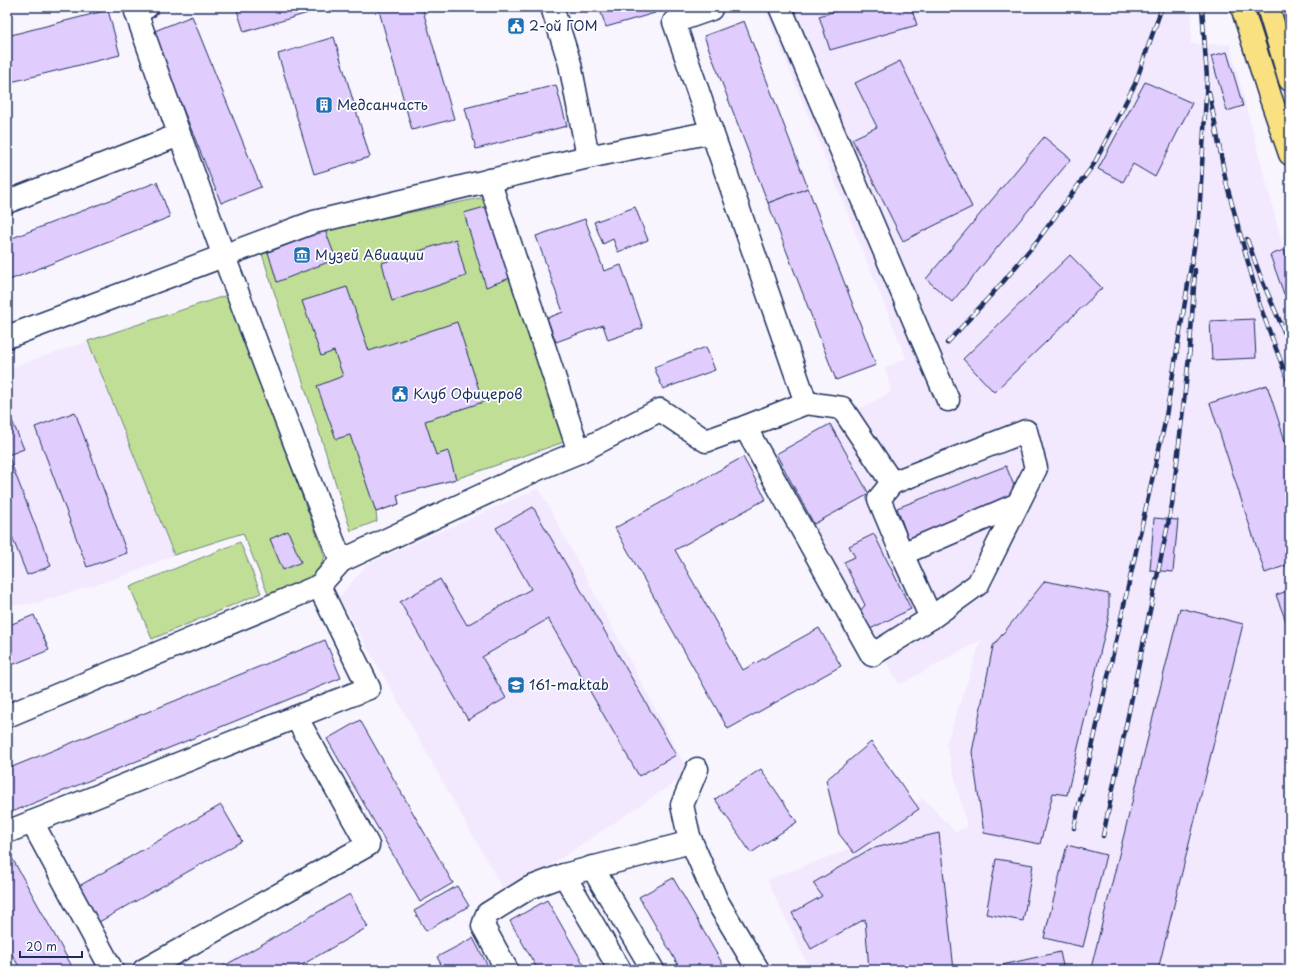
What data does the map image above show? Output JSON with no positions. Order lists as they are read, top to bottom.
{
  "places": {
    "public building": ["2-ой ГОМ", "Клуб Офицеров"],
    "building": ["Медсанчасть"],
    "museum": ["Музей Авиации"],
    "school or university": ["161-maktab"]
  },
  "scale_bar": "20 m"
}
